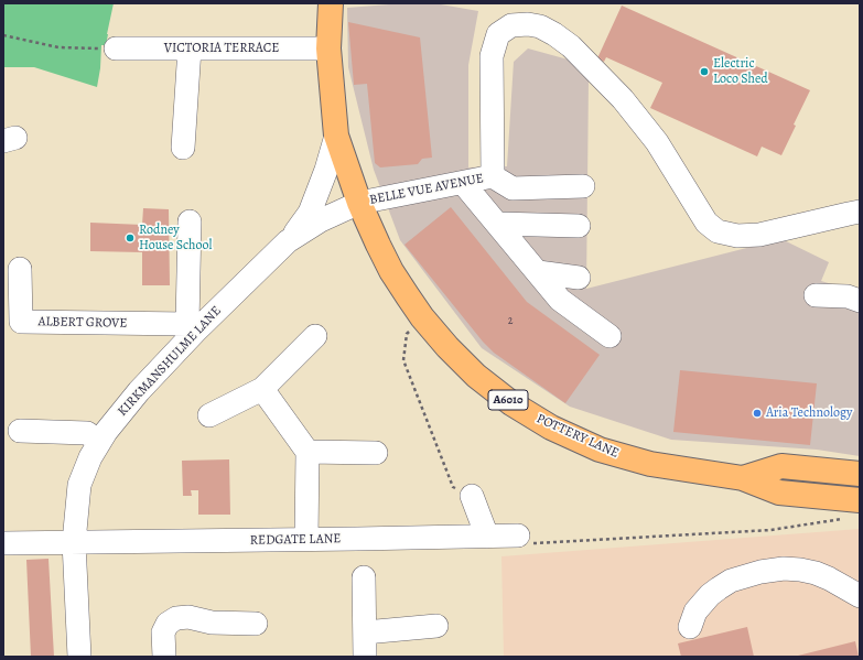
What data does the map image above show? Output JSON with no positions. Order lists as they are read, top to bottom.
{
  "streets": {
    "highway": ["KIRKMANSHULME LANE", "A6010", "POTTERY LANE"],
    "street": [
      "VICTORIA TERRACE",
      "BELLE VUE AVENUE",
      "ALBERT GROVE",
      "REDGATE LANE"
    ]
  },
  "crossings": [
    ["VICTORIA TERRACE", "KIRKMANSHULME LANE"],
    ["BELLE VUE AVENUE", "KIRKMANSHULME LANE"],
    ["BELLE VUE AVENUE", "POTTERY LANE"],
    ["ALBERT GROVE", "KIRKMANSHULME LANE"],
    ["KIRKMANSHULME LANE", "POTTERY LANE"],
    ["KIRKMANSHULME LANE", "REDGATE LANE"]
  ],
  "places": ["Electric Loco Shed", "Rodney House School", "Aria Technology"],
  "house_numbers": ["2"]
}
